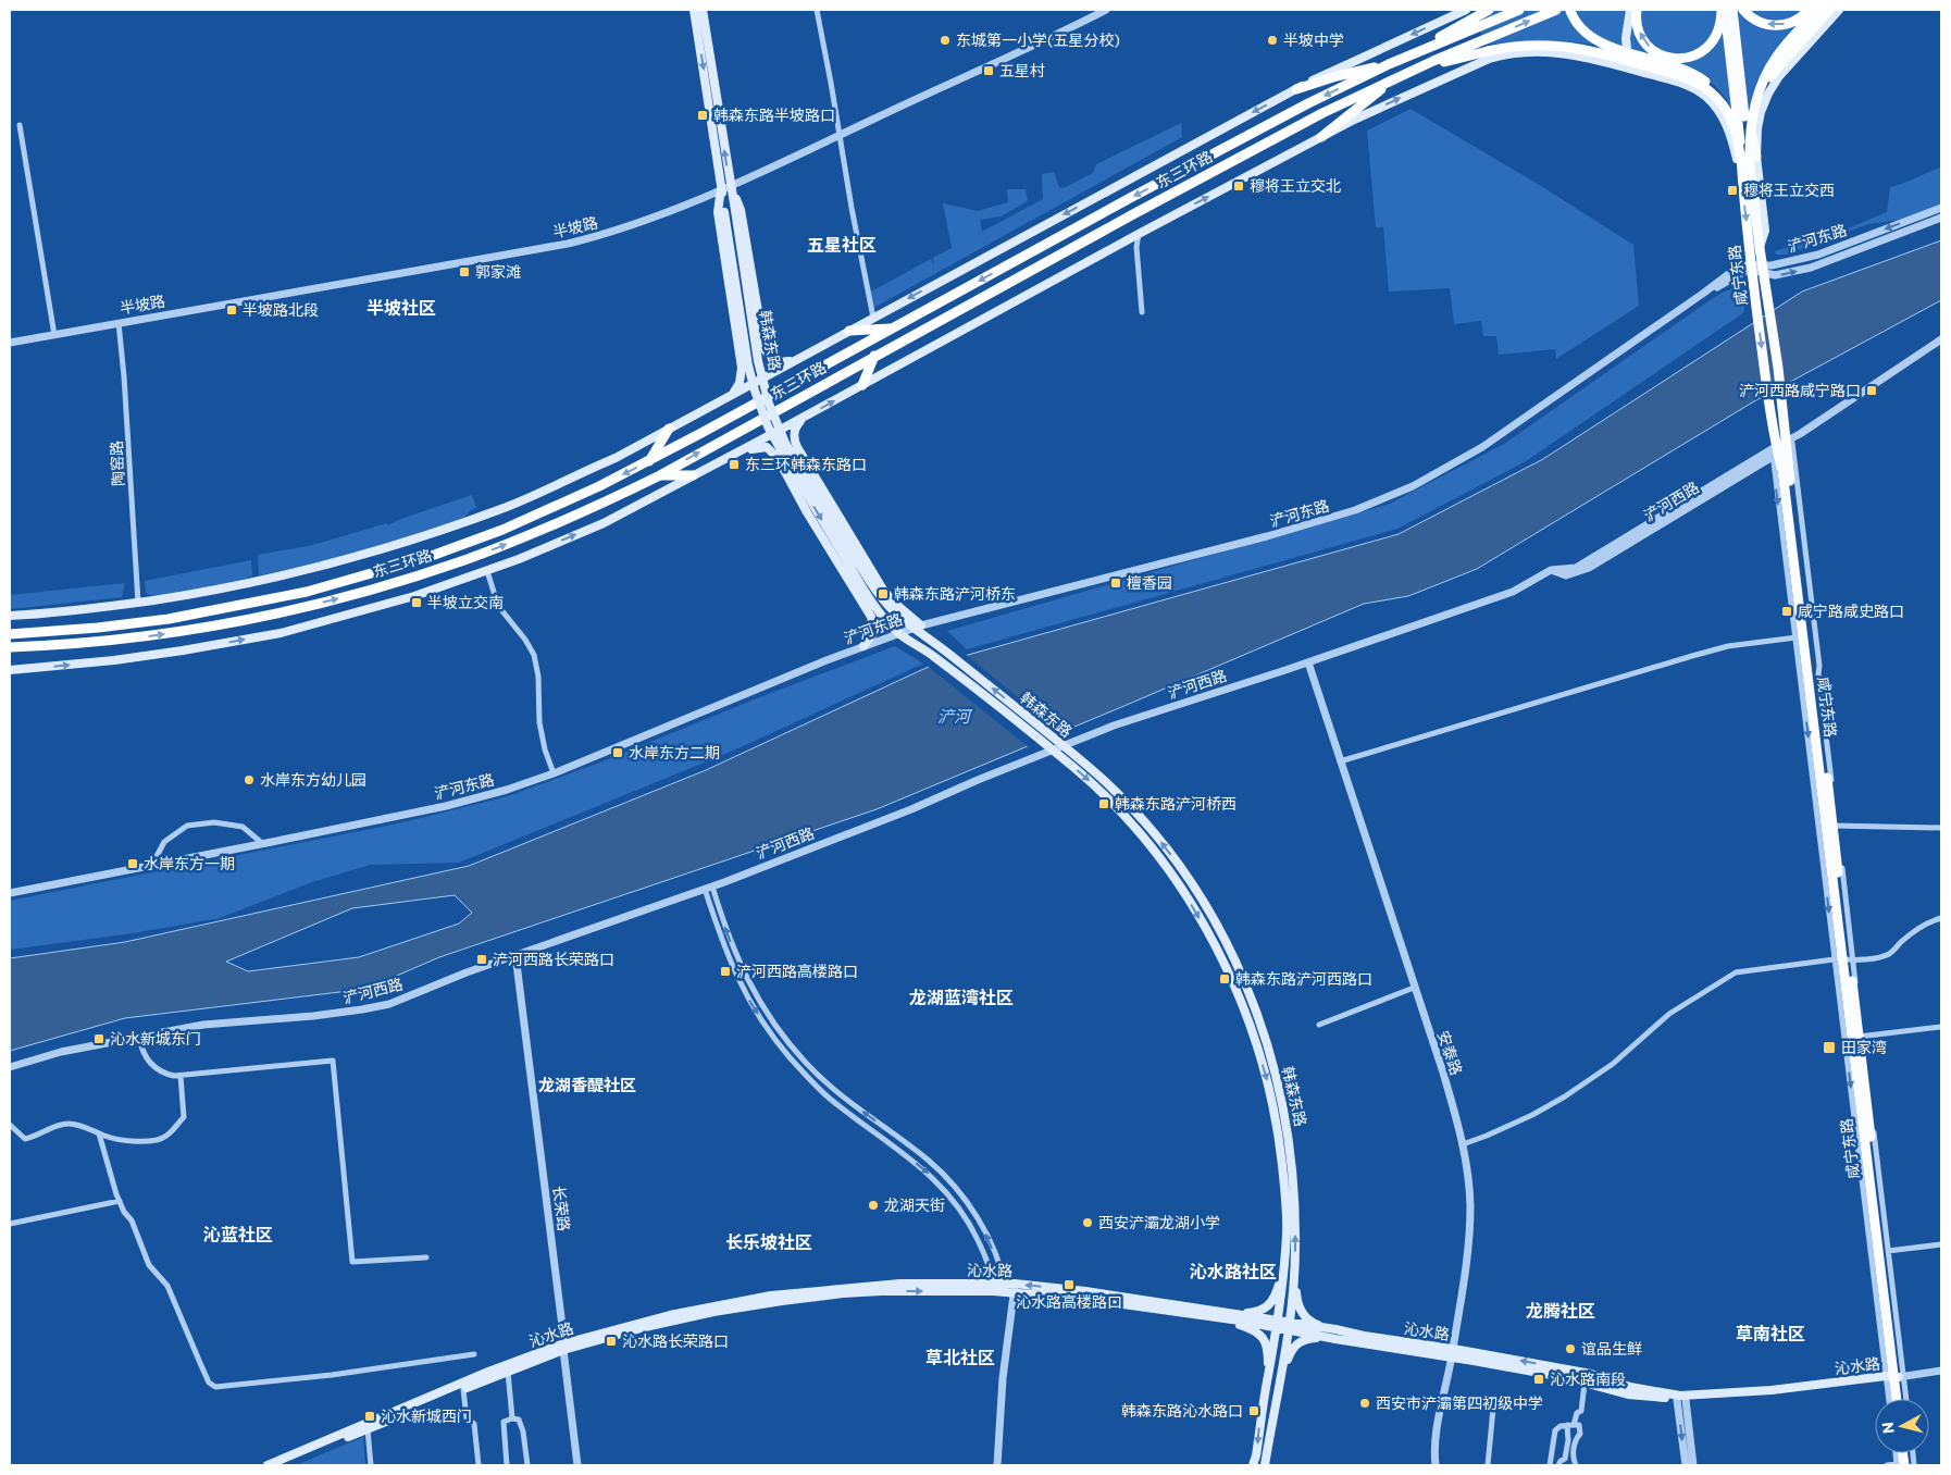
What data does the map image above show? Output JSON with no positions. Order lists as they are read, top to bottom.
{
  "streets": {
    "highway": ["东三环路"],
    "main road": ["咸宁东路", "韩森东路", "沁水路"],
    "street": [
      "半坡路",
      "浐河东路",
      "陶窑路",
      "浐河西路",
      "安泰路",
      "长荣路"
    ]
  },
  "crossings": [
    ["半坡路", "韩森东路"],
    ["半坡路", "陶窑路"],
    ["浐河东路", "咸宁东路"],
    ["浐河东路", "韩森东路"],
    ["咸宁东路", "浐河西路"],
    ["咸宁东路", "沁水路"],
    ["韩森东路", "浐河西路"],
    ["韩森东路", "沁水路"],
    ["浐河西路", "安泰路"],
    ["浐河西路", "长荣路"],
    ["安泰路", "沁水路"],
    ["长荣路", "沁水路"]
  ],
  "districts": [
    "五星社区",
    "半坡社区",
    "龙湖蓝湾社区",
    "龙湖香醍社区",
    "沁蓝社区",
    "长乐坡社区",
    "沁水路社区",
    "龙腾社区",
    "草南社区",
    "草北社区"
  ],
  "water": ["浐河"],
  "places": {
    "other": [
      "东城第一小学(五星分校)",
      "半坡中学",
      "水岸东方幼儿园",
      "龙湖天街",
      "西安浐灞龙湖小学",
      "谊品生鲜",
      "西安市浐灞第四初级中学"
    ],
    "transit": [
      "五星村",
      "韩森东路半坡路口",
      "穆将王立交北",
      "穆将王立交西",
      "郭家滩",
      "半坡路北段",
      "浐河西路咸宁路口",
      "东三环韩森东路口",
      "檀香园",
      "韩森东路浐河桥东",
      "半坡立交南",
      "咸宁路咸史路口",
      "水岸东方二期",
      "韩森东路浐河桥西",
      "水岸东方一期",
      "浐河西路长荣路口",
      "浐河西路高楼路口",
      "韩森东路浐河西路口",
      "沁水新城东门",
      "田家湾",
      "沁水路高楼路口",
      "沁水路长荣路口",
      "沁水路南段",
      "韩森东路沁水路口",
      "沁水新城西门"
    ]
  },
  "north": "left"
}
